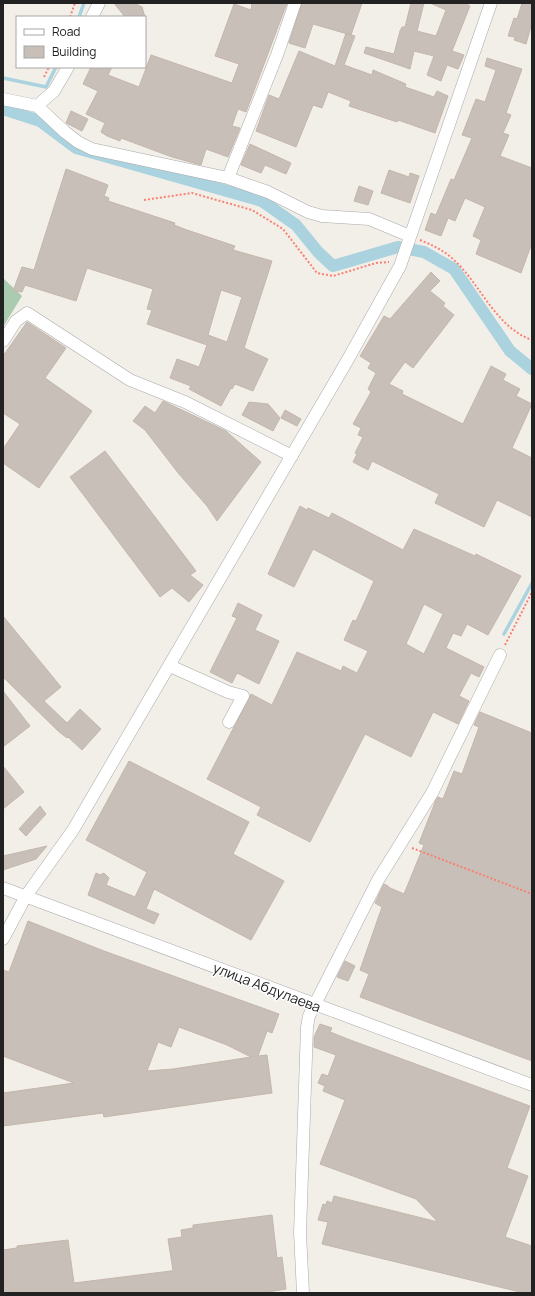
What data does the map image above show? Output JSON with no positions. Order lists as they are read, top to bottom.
{
  "streets": {
    "street": ["улица Абдулаева"]
  },
  "legend": ["Road", "Building"]
}
